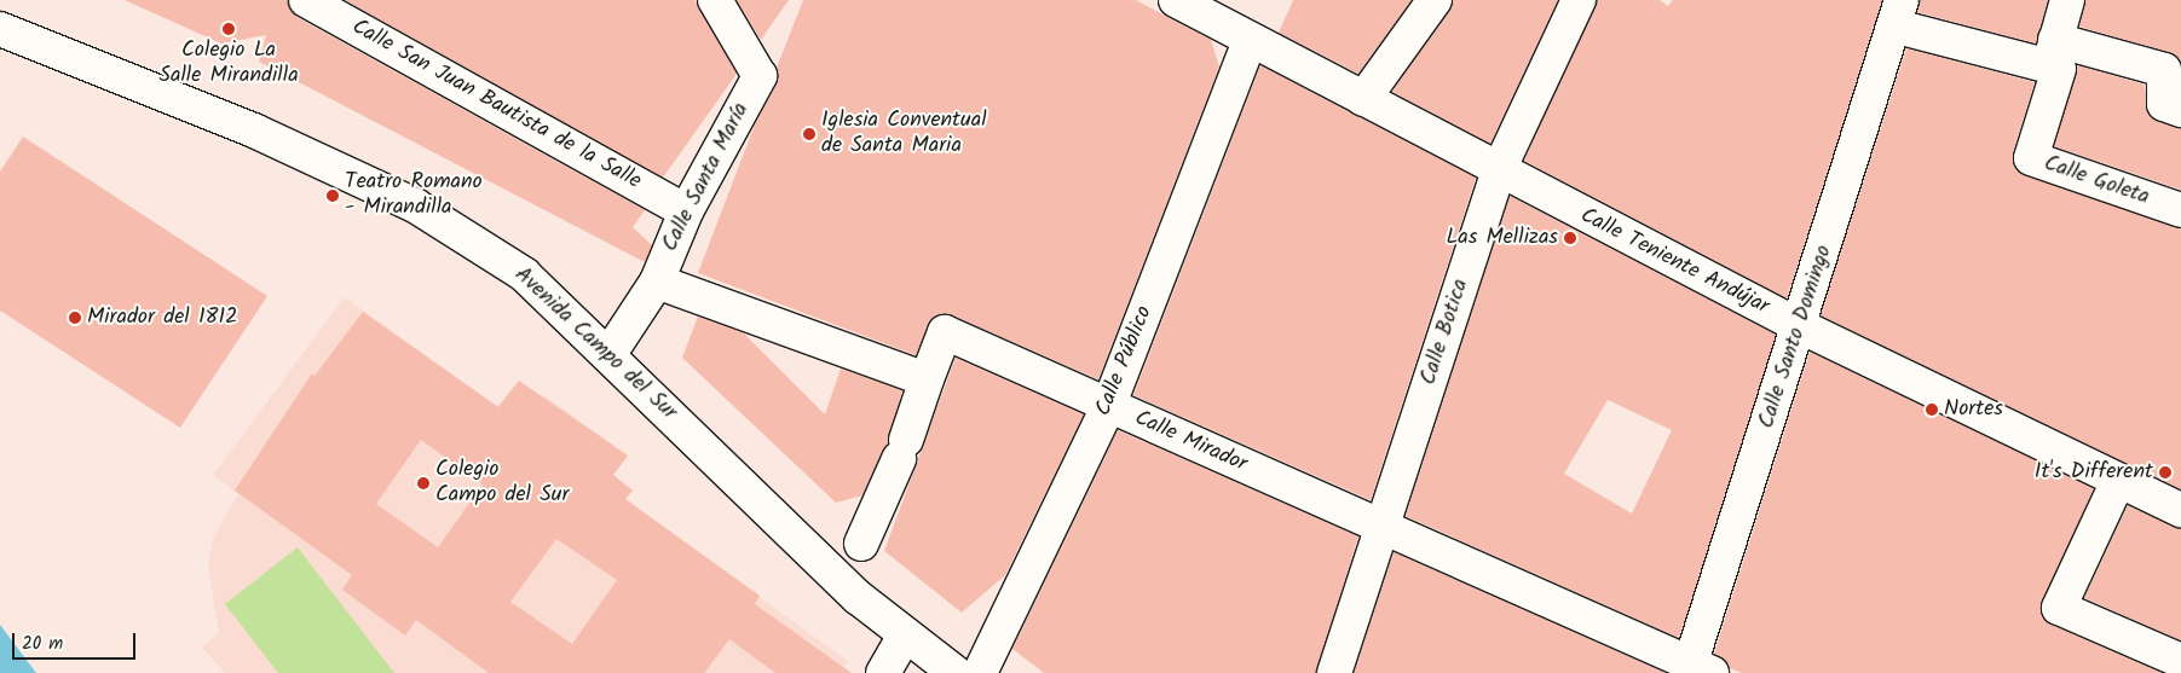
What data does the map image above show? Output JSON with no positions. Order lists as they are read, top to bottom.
{
  "streets": {
    "street": [
      "Calle San Juan Bautista de la Salle",
      "Calle Santa María",
      "Calle Goleta",
      "Calle Teniente Andújar",
      "Calle Botica",
      "Calle Santo Domingo",
      "Avenida Campo del Sur",
      "Calle Público",
      "Calle Mirador"
    ]
  },
  "crossings": [
    ["Calle San Juan Bautista de la Salle", "Calle Santa María"],
    ["Calle Santa María", "Avenida Campo del Sur"],
    ["Calle Teniente Andújar", "Calle Botica"],
    ["Calle Teniente Andújar", "Calle Santo Domingo"],
    ["Calle Teniente Andújar", "Calle Público"],
    ["Calle Botica", "Calle Mirador"],
    ["Calle Santo Domingo", "Calle Mirador"],
    ["Calle Público", "Calle Mirador"]
  ],
  "places": [
    "Colegio La Salle Mirandilla",
    "Iglesia Conventual de Santa Maria",
    "Teatro Romano - Mirandilla",
    "Las Mellizas",
    "Mirador del 1812",
    "Nortes",
    "It's Different",
    "Colegio Campo del Sur"
  ],
  "scale_bar": "20 m"
}
